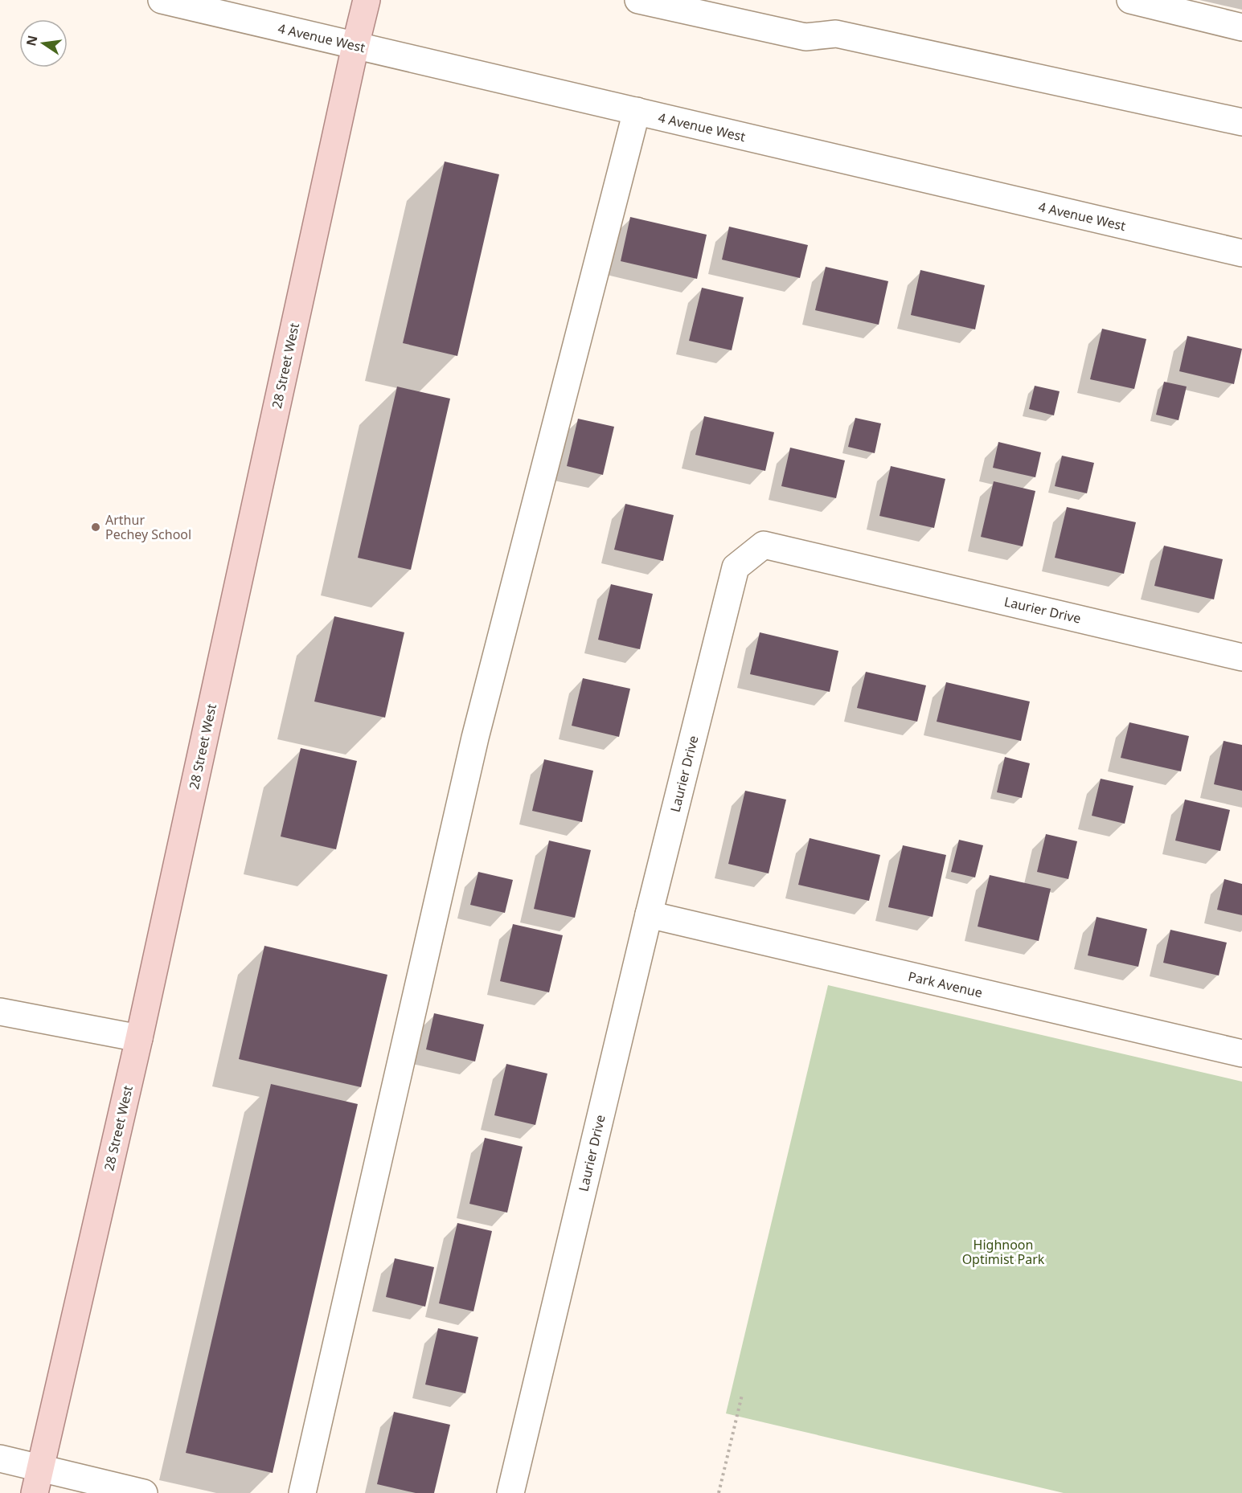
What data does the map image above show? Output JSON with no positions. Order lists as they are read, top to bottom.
{
  "streets": {
    "main road": ["28 Street West"],
    "street": ["4 Avenue West", "Laurier Drive", "Park Avenue"]
  },
  "crossings": [
    ["4 Avenue West", "28 Street West"],
    ["Laurier Drive", "Park Avenue"]
  ],
  "parks": ["Highnoon Optimist Park"],
  "places": ["Arthur Pechey School"],
  "north": "left"
}
